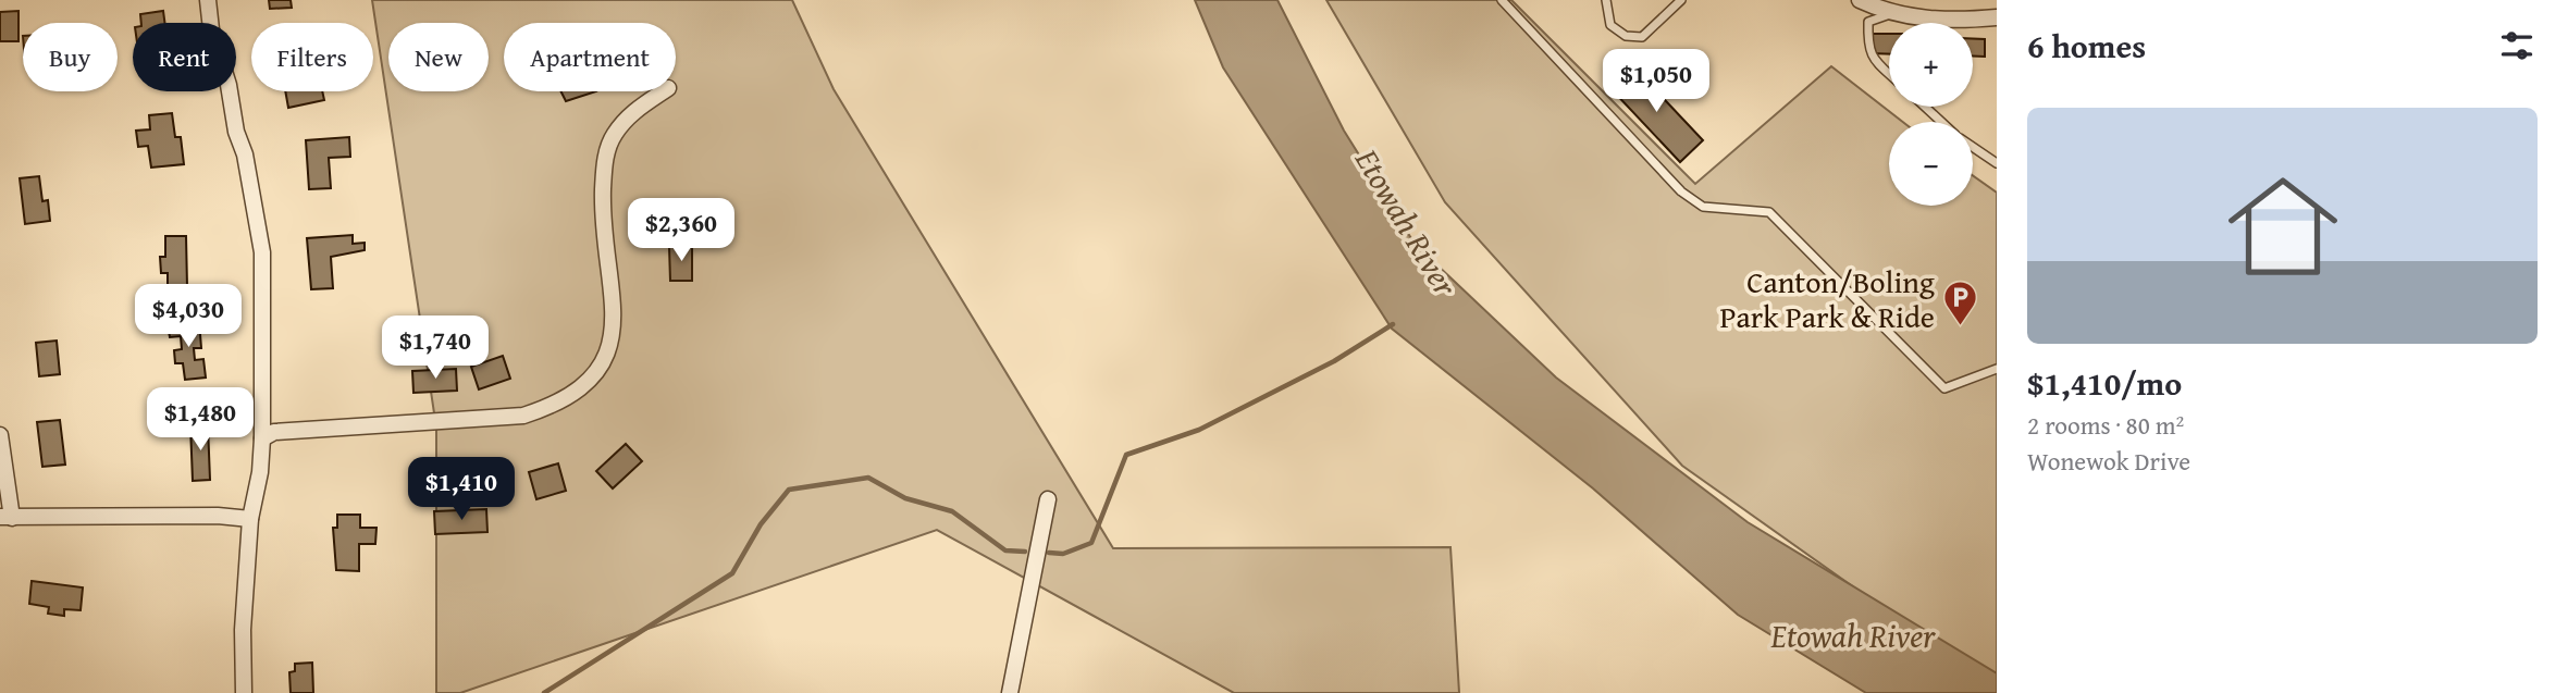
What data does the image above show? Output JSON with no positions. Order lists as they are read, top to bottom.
{
  "water": ["Etowah River"],
  "places": {
    "parking": ["Canton/Boling Park Park & Ride"]
  },
  "page": {
    "heading": "6 homes",
    "map_buttons": ["+", "−"],
    "chip": [
      "Buy",
      "Rent",
      "Filters",
      "New",
      "Apartment"
    ],
    "price": [
      "$1,050",
      "$2,360",
      "$4,030",
      "$1,740",
      "$1,480",
      "$1,410"
    ],
    "list": [
      {
        "name": "$1,410/mo",
        "note": "2 rooms · 80 m² · Wonewok Drive"
      }
    ]
  }
}
